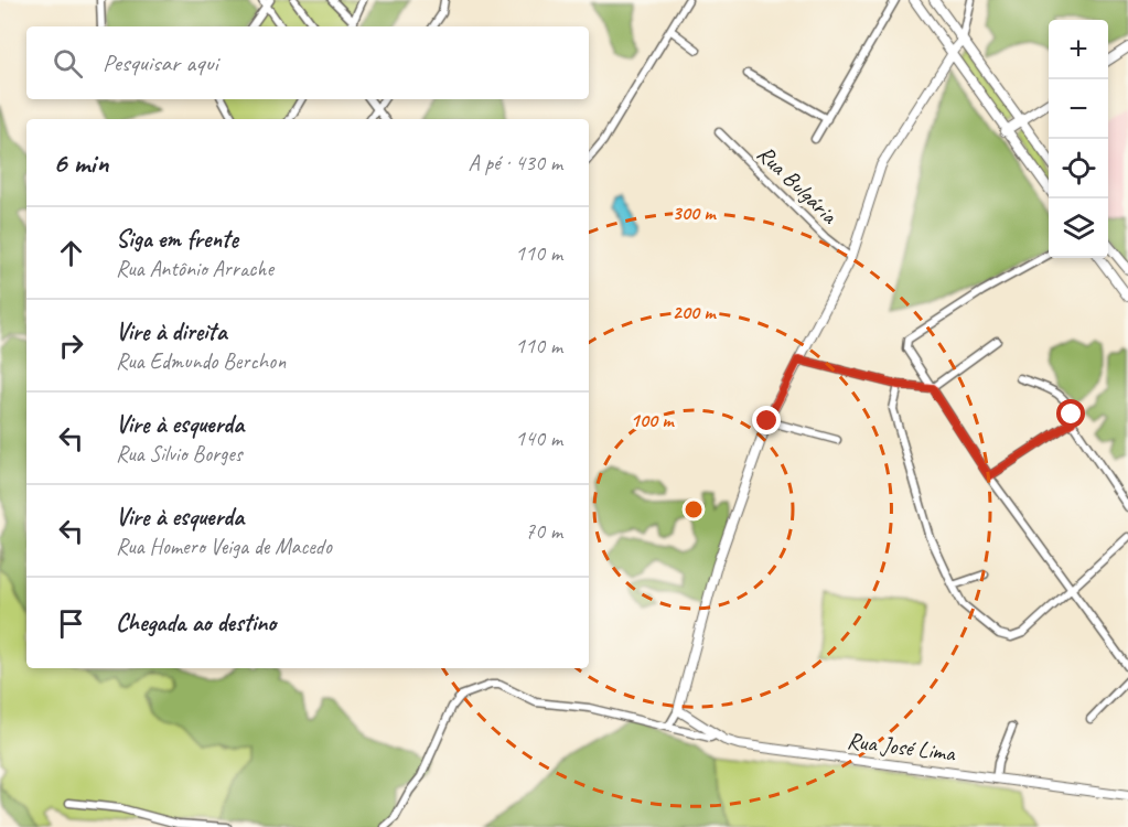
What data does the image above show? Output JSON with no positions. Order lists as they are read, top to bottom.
{
  "streets": {
    "street": ["Rua Bulgária", "Rua José Lima"]
  },
  "page": {
    "map_buttons": ["+", "−"],
    "search": "Pesquisar aqui",
    "heading": ["6 min", "A pé · 430 m"],
    "list": [
      ["Siga em frente", "Rua Antônio Arrache", "110 m"],
      ["Vire à direita", "Rua Edmundo Berchon", "110 m"],
      ["Vire à esquerda", "Rua Silvio Borges", "140 m"],
      ["Vire à esquerda", "Rua Homero Veiga de Macedo", "70 m"],
      "Chegada ao destino"
    ]
  },
  "rings": ["300 m", "200 m", "100 m"]
}
